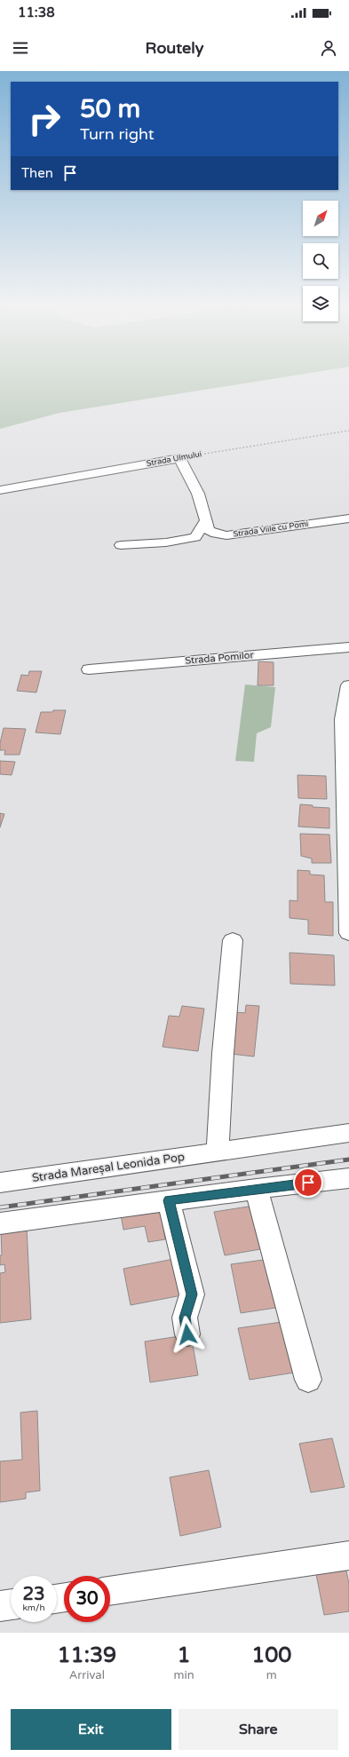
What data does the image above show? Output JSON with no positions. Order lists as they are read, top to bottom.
{
  "streets": {
    "street": [
      "Strada Ulmului",
      "Strada Viile cu Pomi",
      "Strada Pomilor",
      "Strada Mareșal Leonida Pop"
    ]
  },
  "crossings": [
    ["Strada Ulmului", "Strada Viile cu Pomi"]
  ],
  "north": "top right",
  "page": {
    "status": "11:38",
    "header": "Routely",
    "turn": ["50 m", "Turn right"],
    "then": "Then",
    "speed": "23 km/h",
    "limit": "30",
    "eta": [
      "11:39",
      "Arrival",
      "1",
      "min",
      "100",
      "m"
    ],
    "buttons": ["Exit", "Share"]
  }
}
